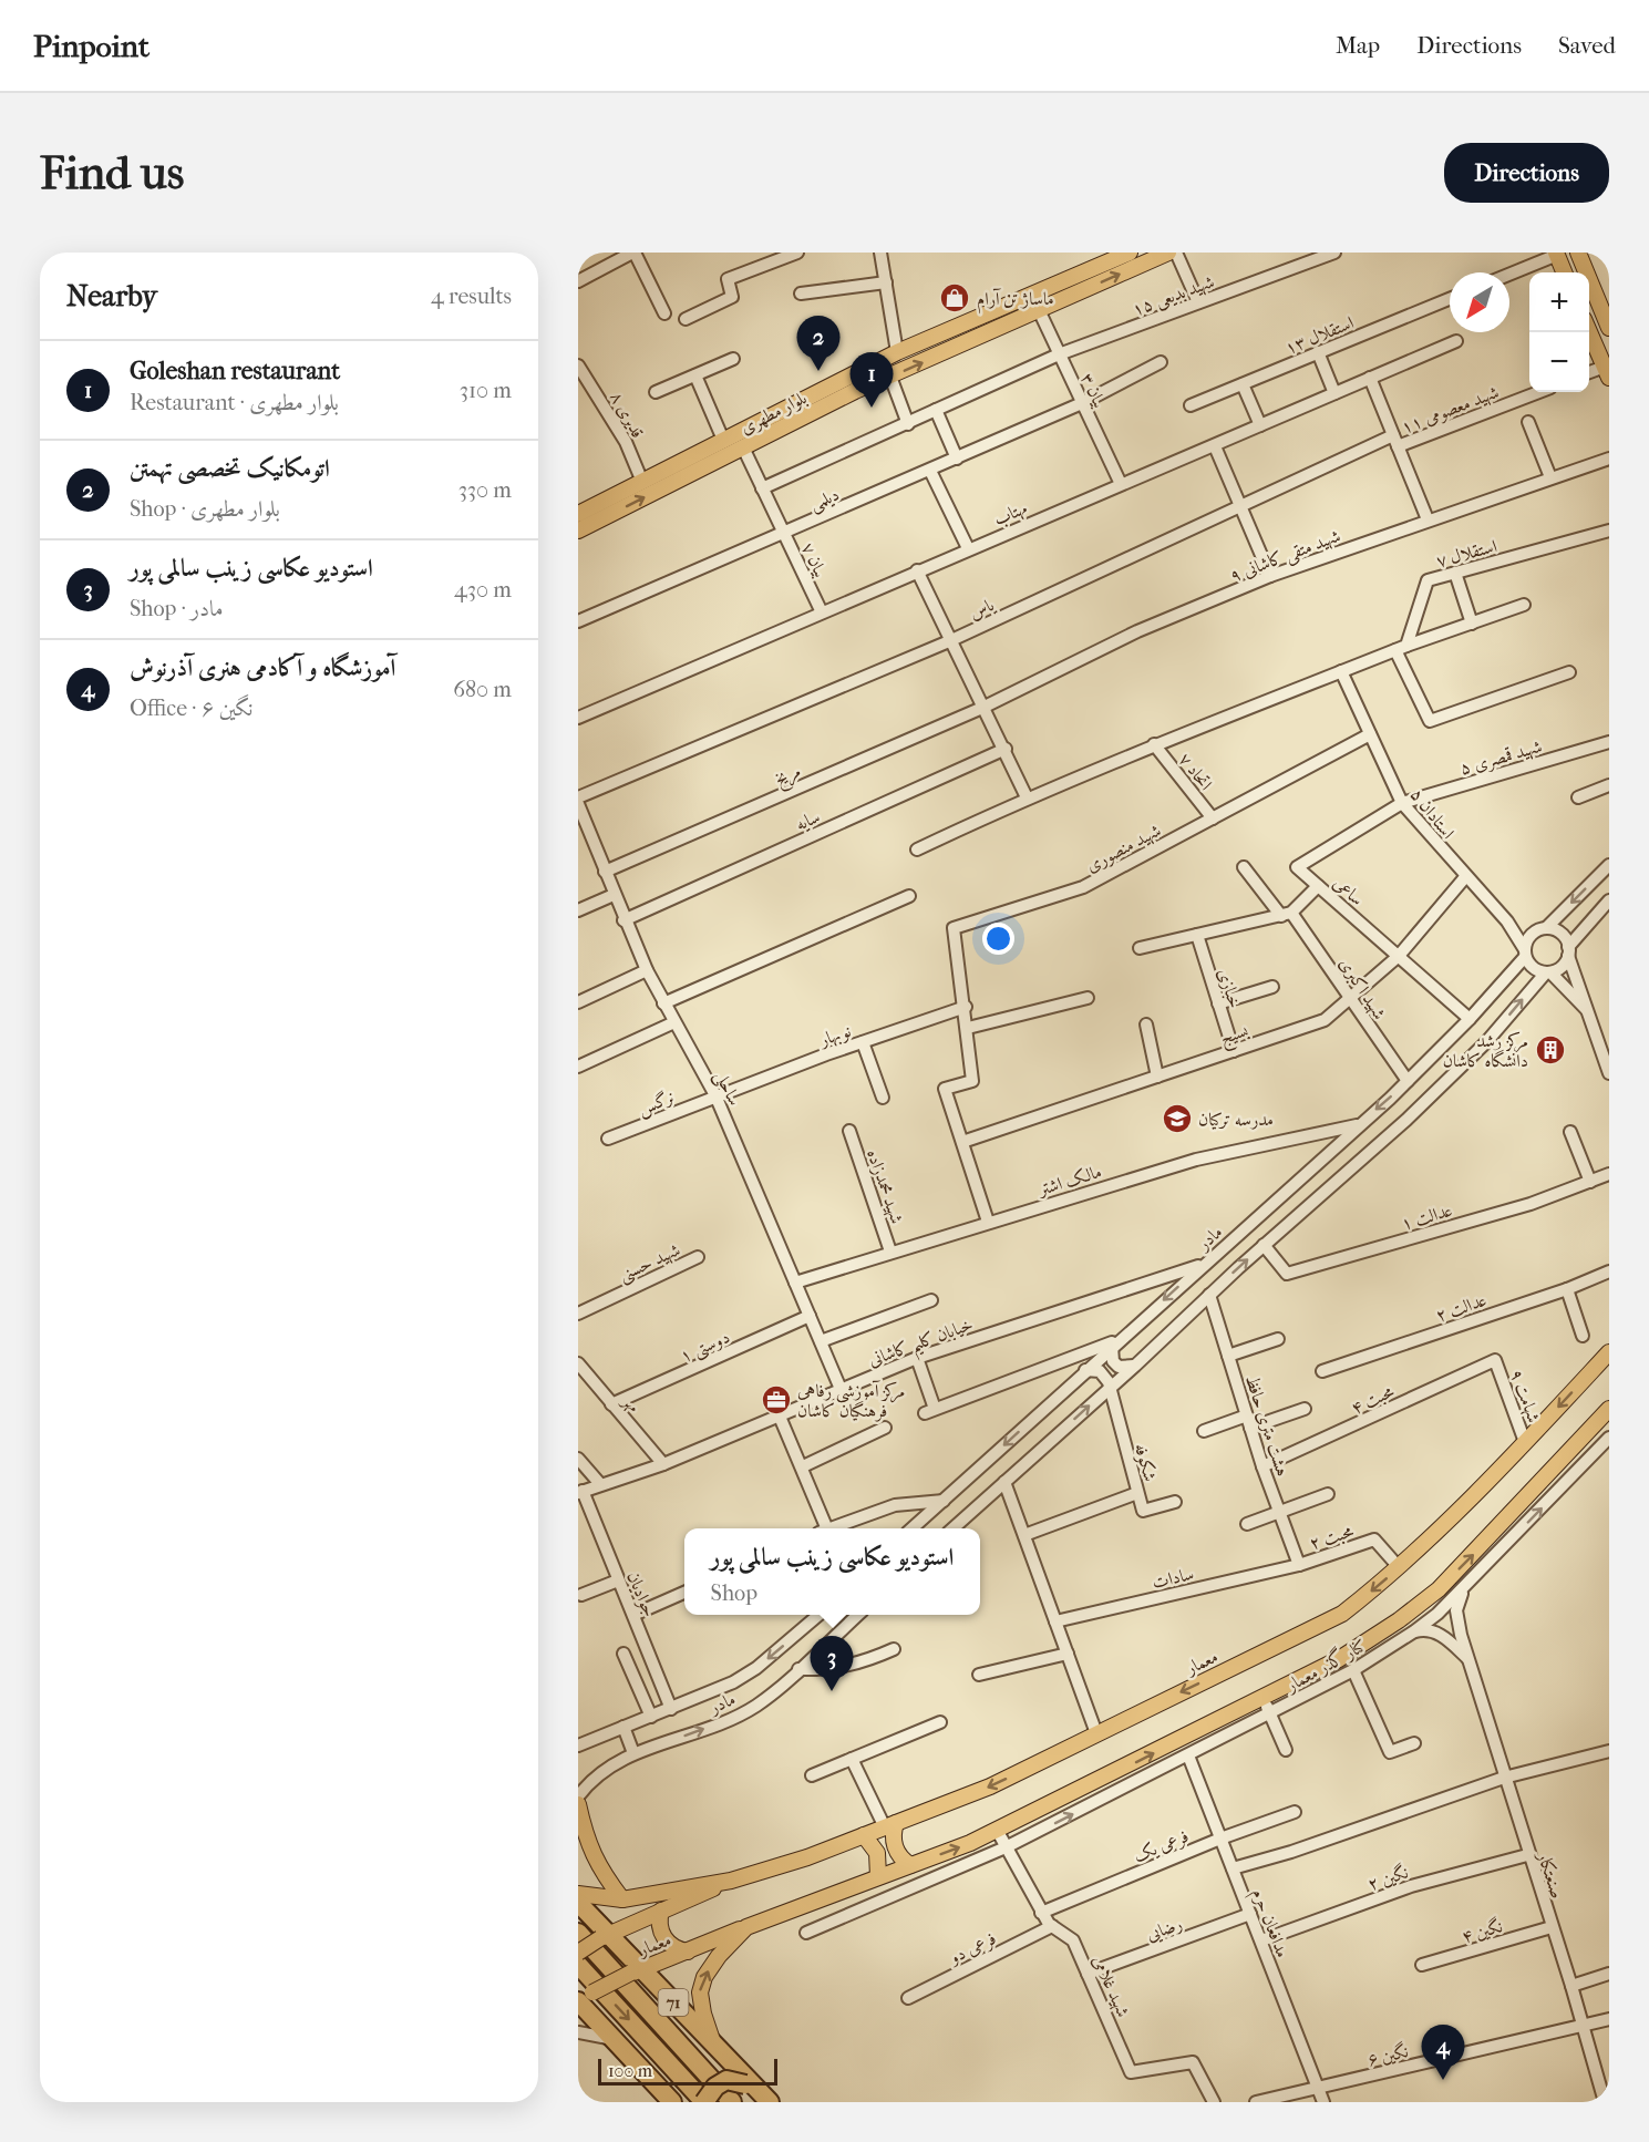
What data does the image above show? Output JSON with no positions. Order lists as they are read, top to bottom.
{
  "streets": {
    "highway": ["71"],
    "main road": ["بلوار مطهری", "معمار"],
    "street": [
      "شهید بدیعی ۱۵",
      "استقلال ۱۳",
      "بیان ۳",
      "شهید معصومی ۱۱",
      "قدیری ۸",
      "دیلمی",
      "مهتاب",
      "استقلال ۷",
      "شهید متقی کاشانی ۹",
      "بیان ۷",
      "یاس",
      "شهید قمصری ۵",
      "اتحاد ۷",
      "مریخ",
      "استادان ۵",
      "سایه",
      "شهید منصوری",
      "ساعی",
      "خبازی",
      "شهید اکبری",
      "بسیج",
      "نوبهار",
      "ساحلی",
      "نرگس",
      "مالک اشتر",
      "شهید محمدزاده",
      "عدالت ۱",
      "مادر",
      "شهید حسنی",
      "عدالت ۲",
      "خیابان کلیم کاشانی",
      "دوستی ۱",
      "شهامت ۹",
      "محبت ۴",
      "مهر",
      "هشت متری حافظ",
      "شکوفه",
      "محبت ۲",
      "سادات",
      "جوادیان",
      "کنار گذر معمار",
      "فرعی یک",
      "صنعتکار",
      "نگین ۲",
      "مدافعان حرم",
      "رضایی",
      "نگین ۴",
      "فرعی دو",
      "شهید غلامی",
      "نگین ۶"
    ]
  },
  "crossings": [
    ["شهید بدیعی ۱۵", "بیان ۳"],
    ["شهید بدیعی ۱۵", "بیان ۷"],
    ["بیان ۳", "بلوار مطهری"],
    ["بیان ۳", "دیلمی"],
    ["بیان ۳", "مهتاب"],
    ["شهید معصومی ۱۱", "یاس"],
    ["بلوار مطهری", "قدیری ۸"],
    ["بلوار مطهری", "بیان ۷"],
    ["دیلمی", "بیان ۷"],
    ["مهتاب", "بیان ۷"],
    ["شهید متقی کاشانی ۹", "مریخ"],
    ["شهید قمصری ۵", "استادان ۵"],
    ["شهید قمصری ۵", "ساعی"],
    ["اتحاد ۷", "شهید منصوری"],
    ["مریخ", "ساحلی"],
    ["استادان ۵", "شهید منصوری"],
    ["استادان ۵", "ساعی"],
    ["استادان ۵", "بسیج"],
    ["استادان ۵", "مادر"],
    ["سایه", "ساحلی"],
    ["شهید منصوری", "نوبهار"],
    ["ساعی", "بسیج"],
    ["ساعی", "مادر"],
    ["خبازی", "بسیج"],
    ["شهید اکبری", "بسیج"],
    ["شهید اکبری", "مادر"],
    ["نوبهار", "ساحلی"],
    ["نوبهار", "نرگس"],
    ["ساحلی", "نرگس"],
    ["ساحلی", "مالک اشتر"],
    ["ساحلی", "خیابان کلیم کاشانی"],
    ["ساحلی", "دوستی ۱"],
    ["مالک اشتر", "شهید محمدزاده"],
    ["مالک اشتر", "مادر"],
    ["مادر", "خیابان کلیم کاشانی"],
    ["مادر", "جوادیان"],
    ["خیابان کلیم کاشانی", "مهر"],
    ["خیابان کلیم کاشانی", "جوادیان"],
    ["دوستی ۱", "مهر"],
    ["شهامت ۹", "محبت ۴"],
    ["شهامت ۹", "معمار"],
    ["محبت ۴", "هشت متری حافظ"],
    ["هشت متری حافظ", "محبت ۲"],
    ["هشت متری حافظ", "سادات"],
    ["محبت ۲", "سادات"],
    ["محبت ۲", "معمار"],
    ["معمار", "شهید غلامی"],
    ["معمار", "71"],
    ["کنار گذر معمار", "صنعتکار"],
    ["کنار گذر معمار", "مدافعان حرم"],
    ["کنار گذر معمار", "شهید غلامی"],
    ["فرعی یک", "مدافعان حرم"],
    ["فرعی یک", "شهید غلامی"],
    ["صنعتکار", "نگین ۲"],
    ["صنعتکار", "نگین ۴"],
    ["صنعتکار", "نگین ۶"],
    ["نگین ۲", "مدافعان حرم"],
    ["مدافعان حرم", "رضایی"],
    ["مدافعان حرم", "نگین ۶"],
    ["رضایی", "شهید غلامی"],
    ["فرعی دو", "شهید غلامی"]
  ],
  "one_way": ["کنار گذر معمار"],
  "places": {
    "shop": ["ماساژ تن آرام"],
    "building": ["مرکز رشد دانشگاه کاشان"],
    "school or university": ["مدرسه ترکیان"],
    "office": ["مرکز آموزشی رفاهی فرهنگیان کاشان"]
  },
  "scale_bar": "100 m",
  "north": "bottom left",
  "page": {
    "header": "Pinpoint",
    "nav": ["Map", "Directions", "Saved"],
    "buttons": "Directions",
    "title": "Find us",
    "heading": ["Nearby", "4 results"],
    "map_buttons": ["+", "−"],
    "pins": [
      "2",
      "1",
      "3",
      "4"
    ],
    "list": [
      {
        "mark": "1",
        "name": "Goleshan restaurant",
        "note": "Restaurant · بلوار مطهری",
        "value": "310 m"
      },
      {
        "mark": "2",
        "name": "اتومکانیک تخصصی تهمتن",
        "note": "Shop · بلوار مطهری",
        "value": "330 m"
      },
      {
        "mark": "3",
        "name": "استودیو عکاسی زینب سالمی پور",
        "note": "Shop · مادر",
        "value": "430 m"
      },
      {
        "mark": "4",
        "name": "آموزشگاه و آکادمی هنری آذرنوش",
        "note": "Office · نگین ۶",
        "value": "680 m"
      }
    ],
    "popup": ["استودیو عکاسی زینب سالمی پور", "Shop"],
    "scale": "100 m"
  }
}
